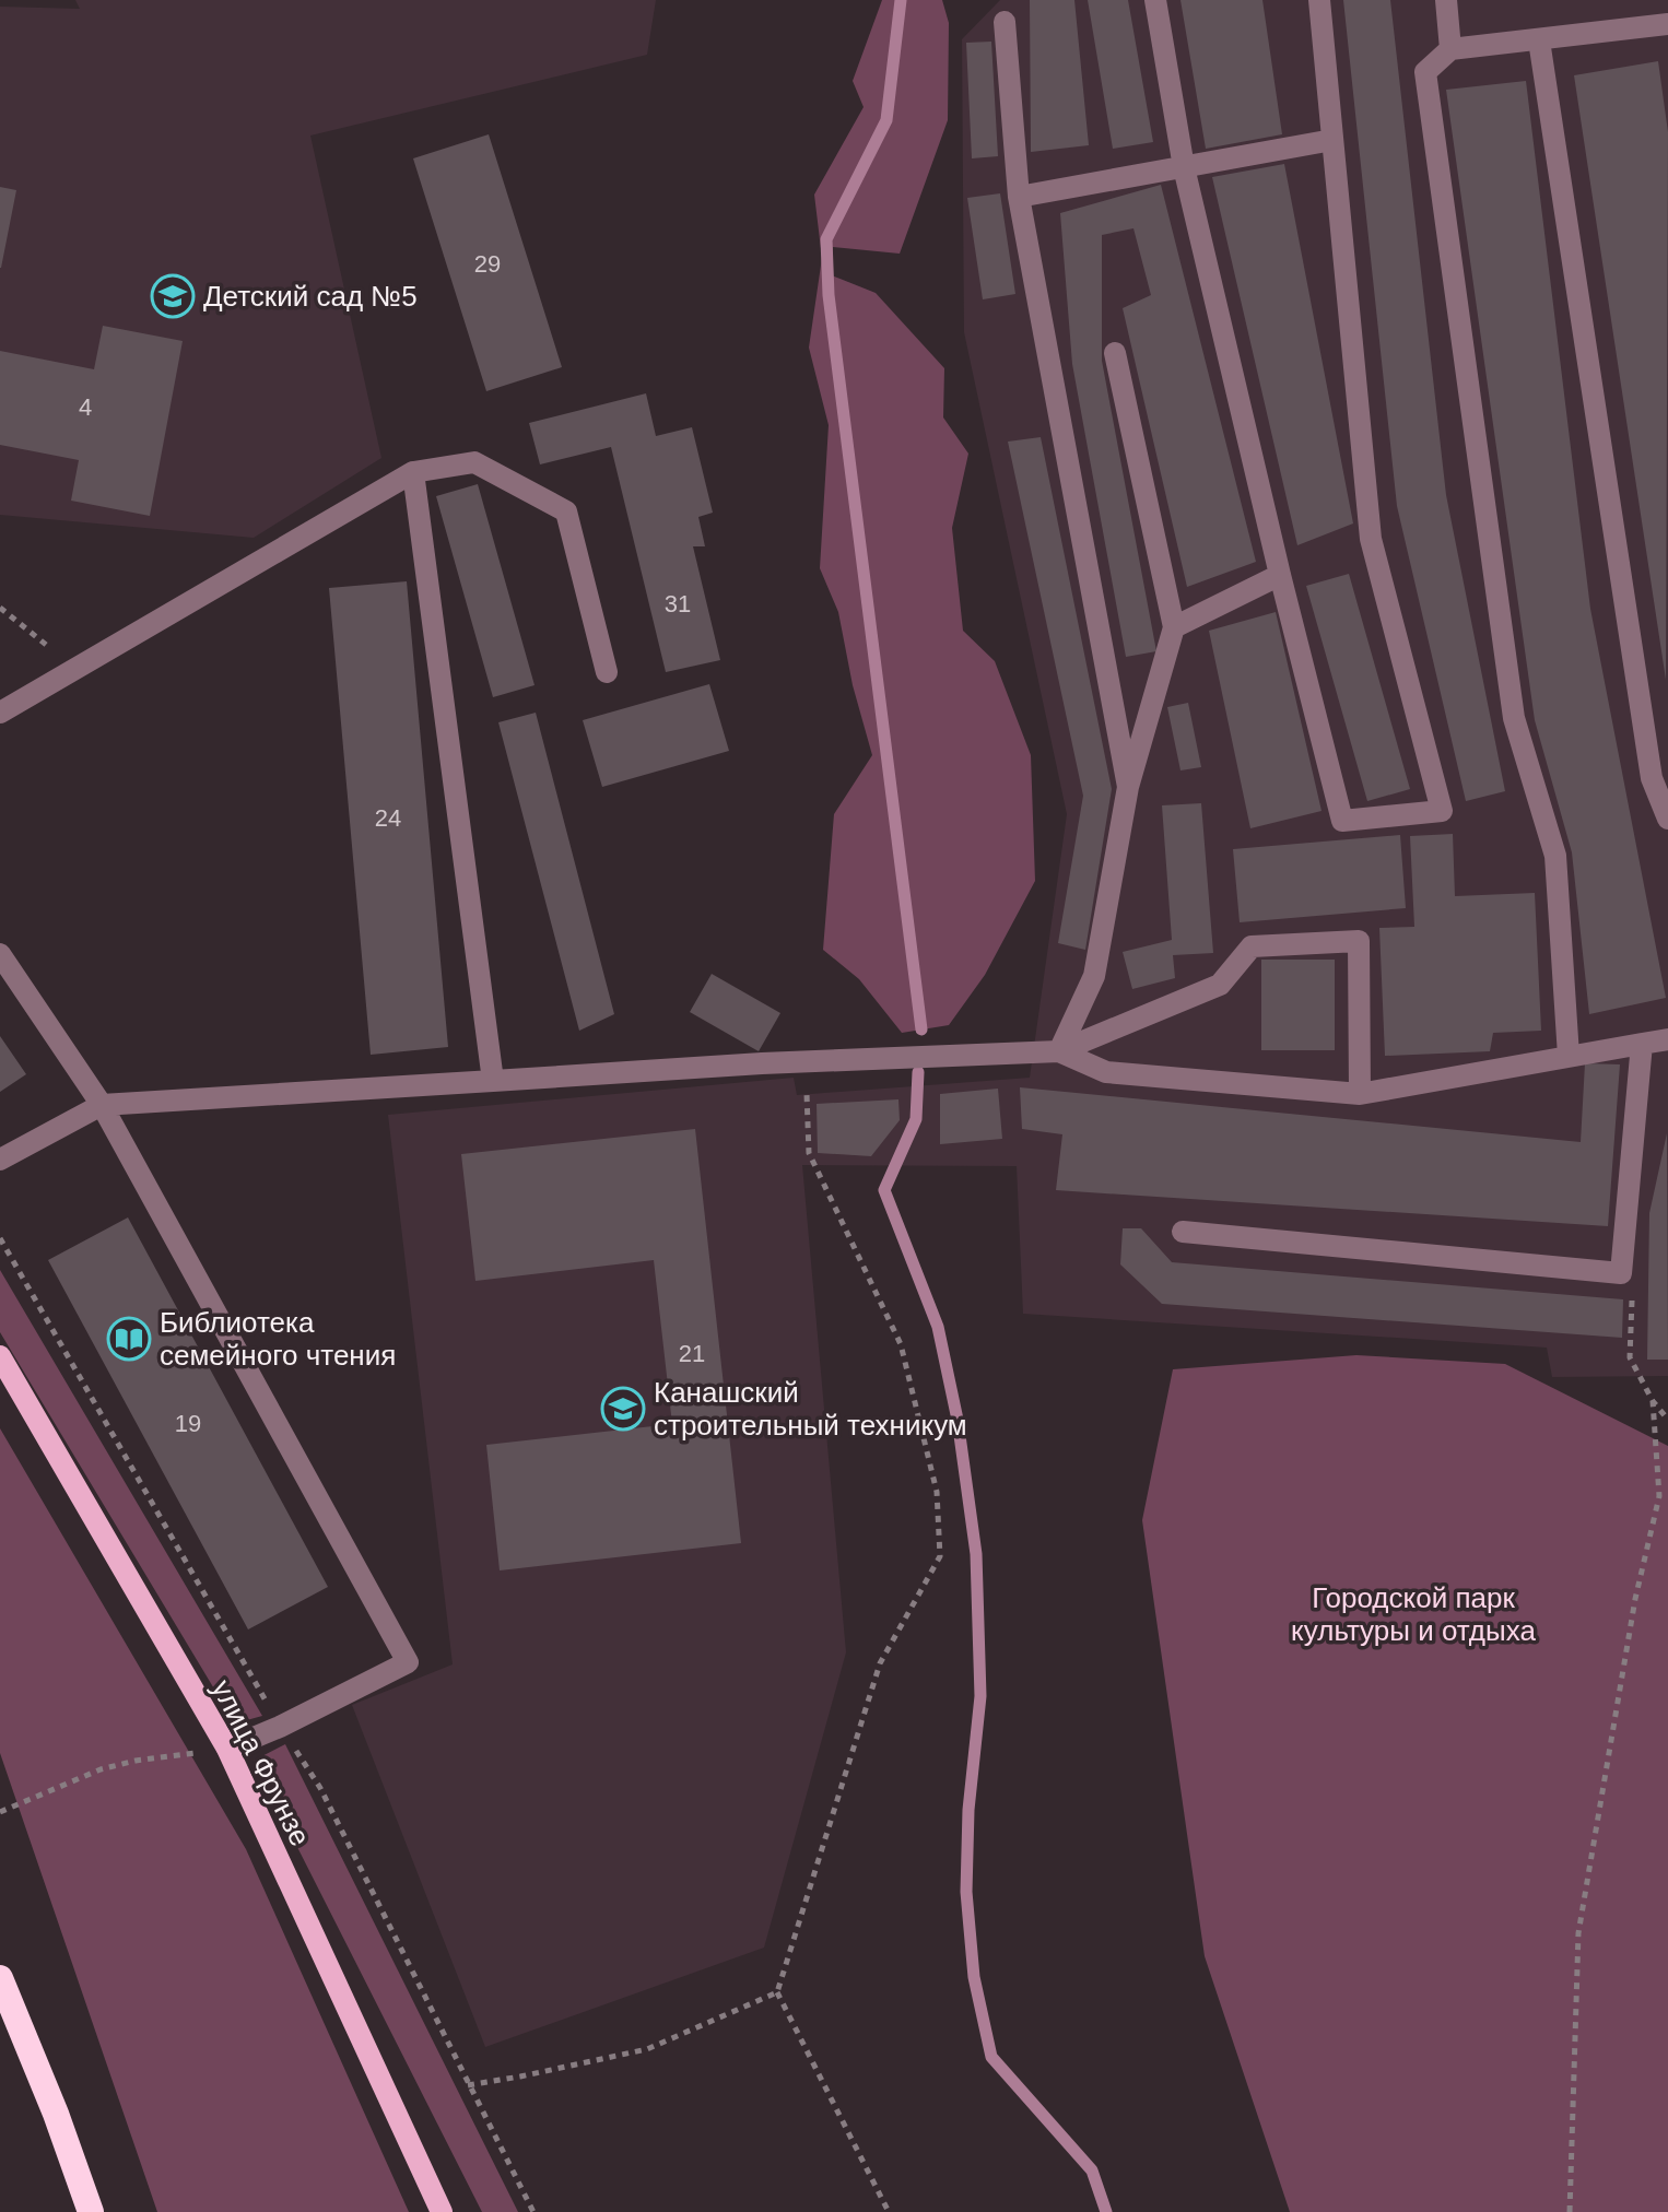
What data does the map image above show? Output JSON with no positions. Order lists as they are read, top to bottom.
{
  "streets": {
    "main road": ["улица Фрунзе"]
  },
  "parks": ["Городской парк культуры и отдыха"],
  "places": {
    "school or university": ["Детский сад №5", "Канашский строительный техникум"],
    "library": ["Библиотека семейного чтения"]
  },
  "house_numbers": [
    "29",
    "4",
    "31",
    "24",
    "21",
    "19"
  ]
}
